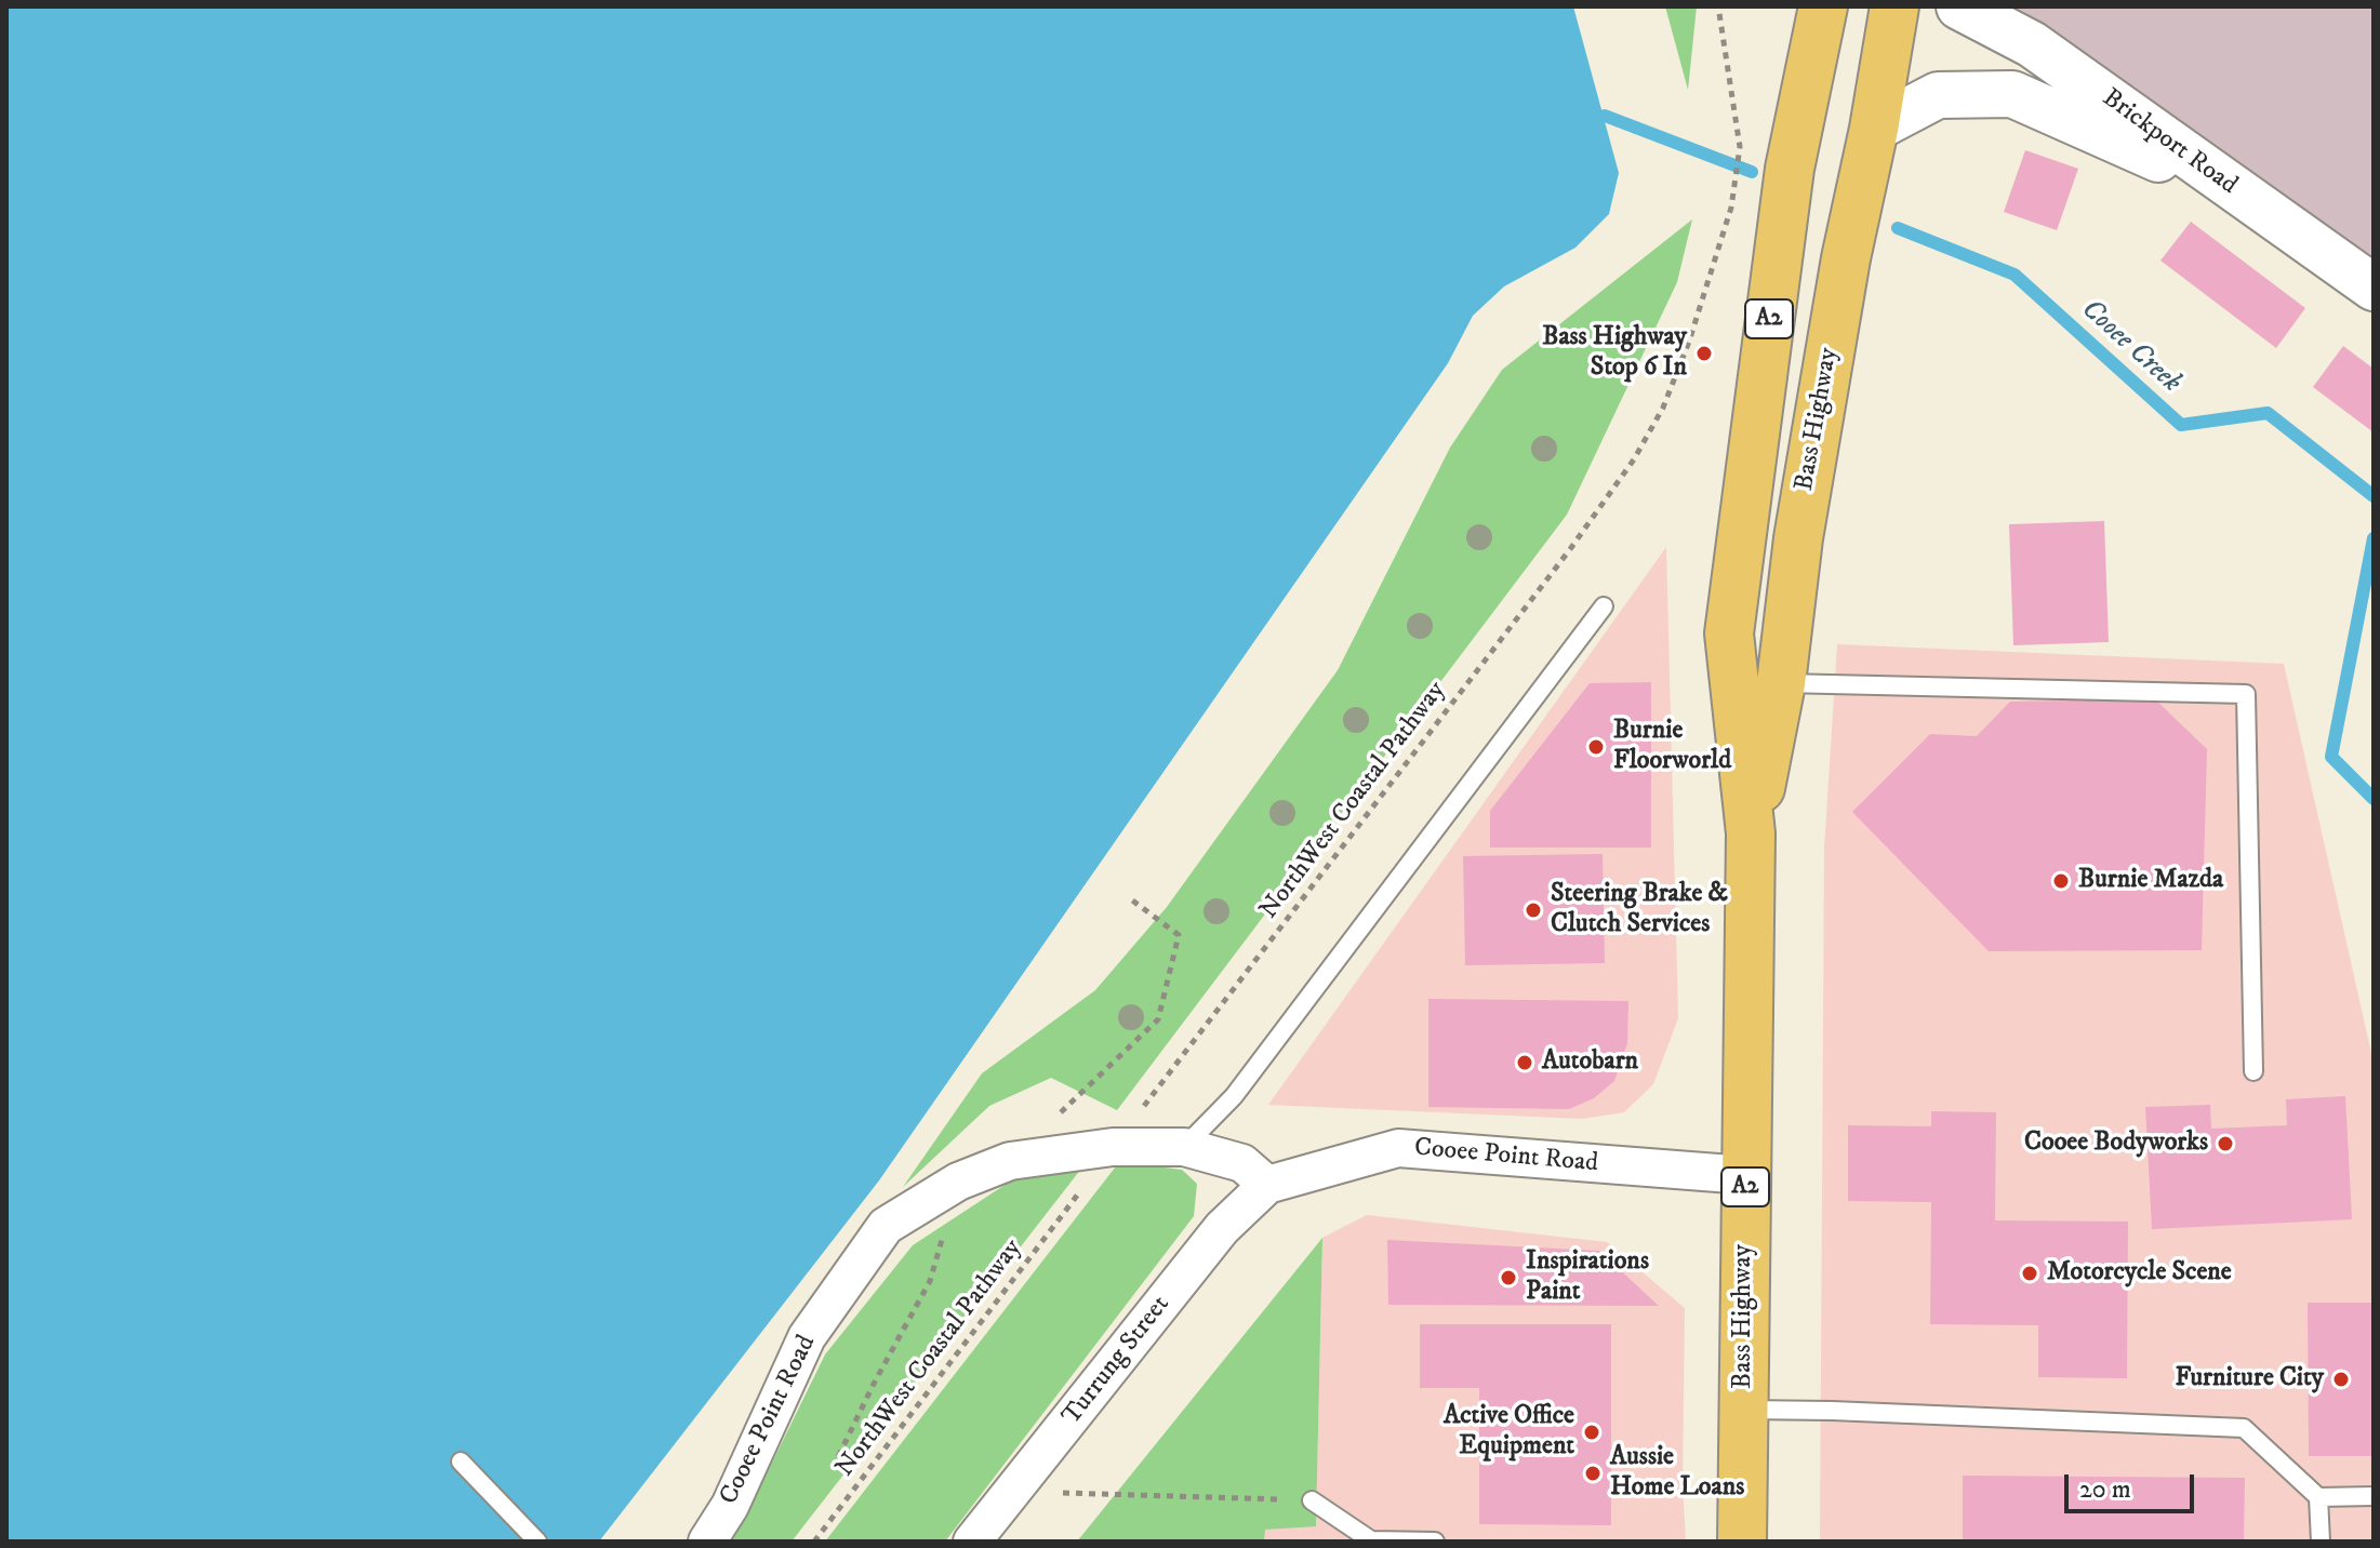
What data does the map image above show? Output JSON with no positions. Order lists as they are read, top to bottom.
{
  "streets": {
    "highway": ["A2", "Bass Highway"],
    "street": ["Brickport Road", "Cooee Point Road", "Turrung Street"],
    "path": ["NorthWest Coastal Pathway"]
  },
  "crossings": [
    ["Bass Highway", "Cooee Point Road"],
    ["NorthWest Coastal Pathway", "Cooee Point Road"],
    ["Cooee Point Road", "Turrung Street"]
  ],
  "water": ["Cooee Creek"],
  "places": [
    "Bass Highway Stop 6 In",
    "Burnie Floorworld",
    "Burnie Mazda",
    "Steering Brake & Clutch Services",
    "Autobarn",
    "Cooee Bodyworks",
    "Motorcycle Scene",
    "Inspirations Paint",
    "Furniture City",
    "Active Office Equipment",
    "Aussie Home Loans"
  ],
  "scale_bar": "20 m"
}
